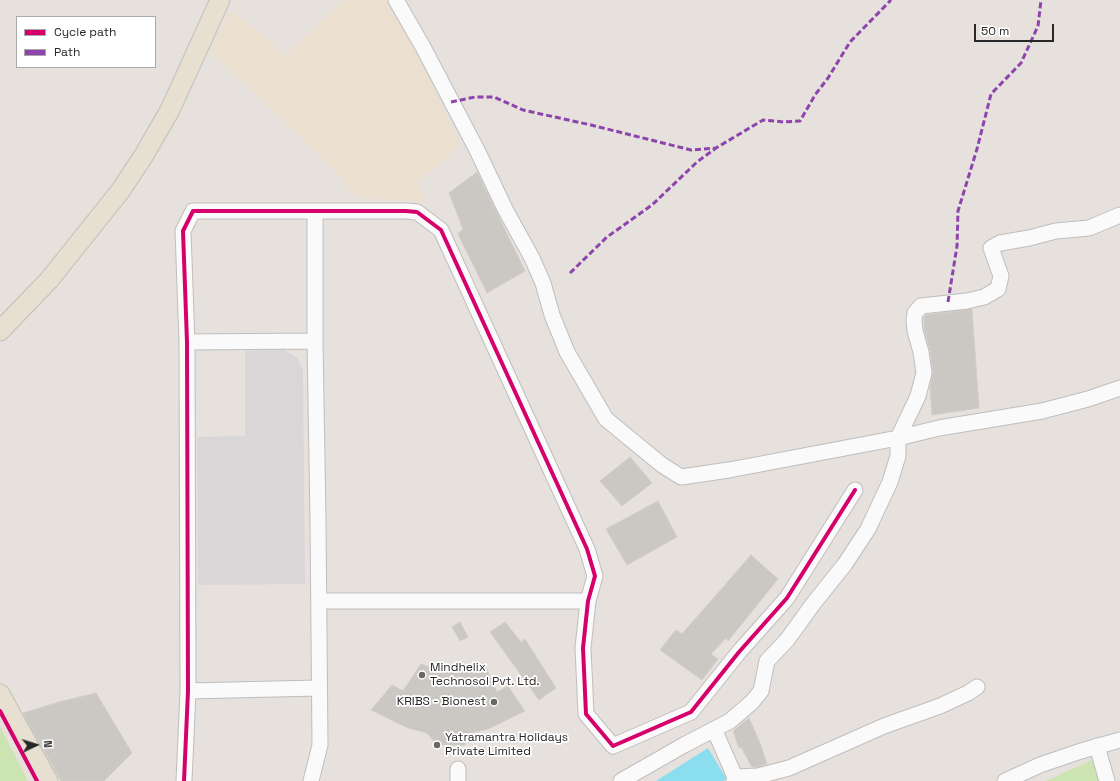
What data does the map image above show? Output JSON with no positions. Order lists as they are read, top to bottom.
{
  "places": ["Mindhelix Technosol Pvt. Ltd.", "KRIBS - Bionest", "Yatramantra Holidays Private Limited"],
  "legend": ["Cycle path", "Path"],
  "scale_bar": "50 m",
  "north": "right"
}
